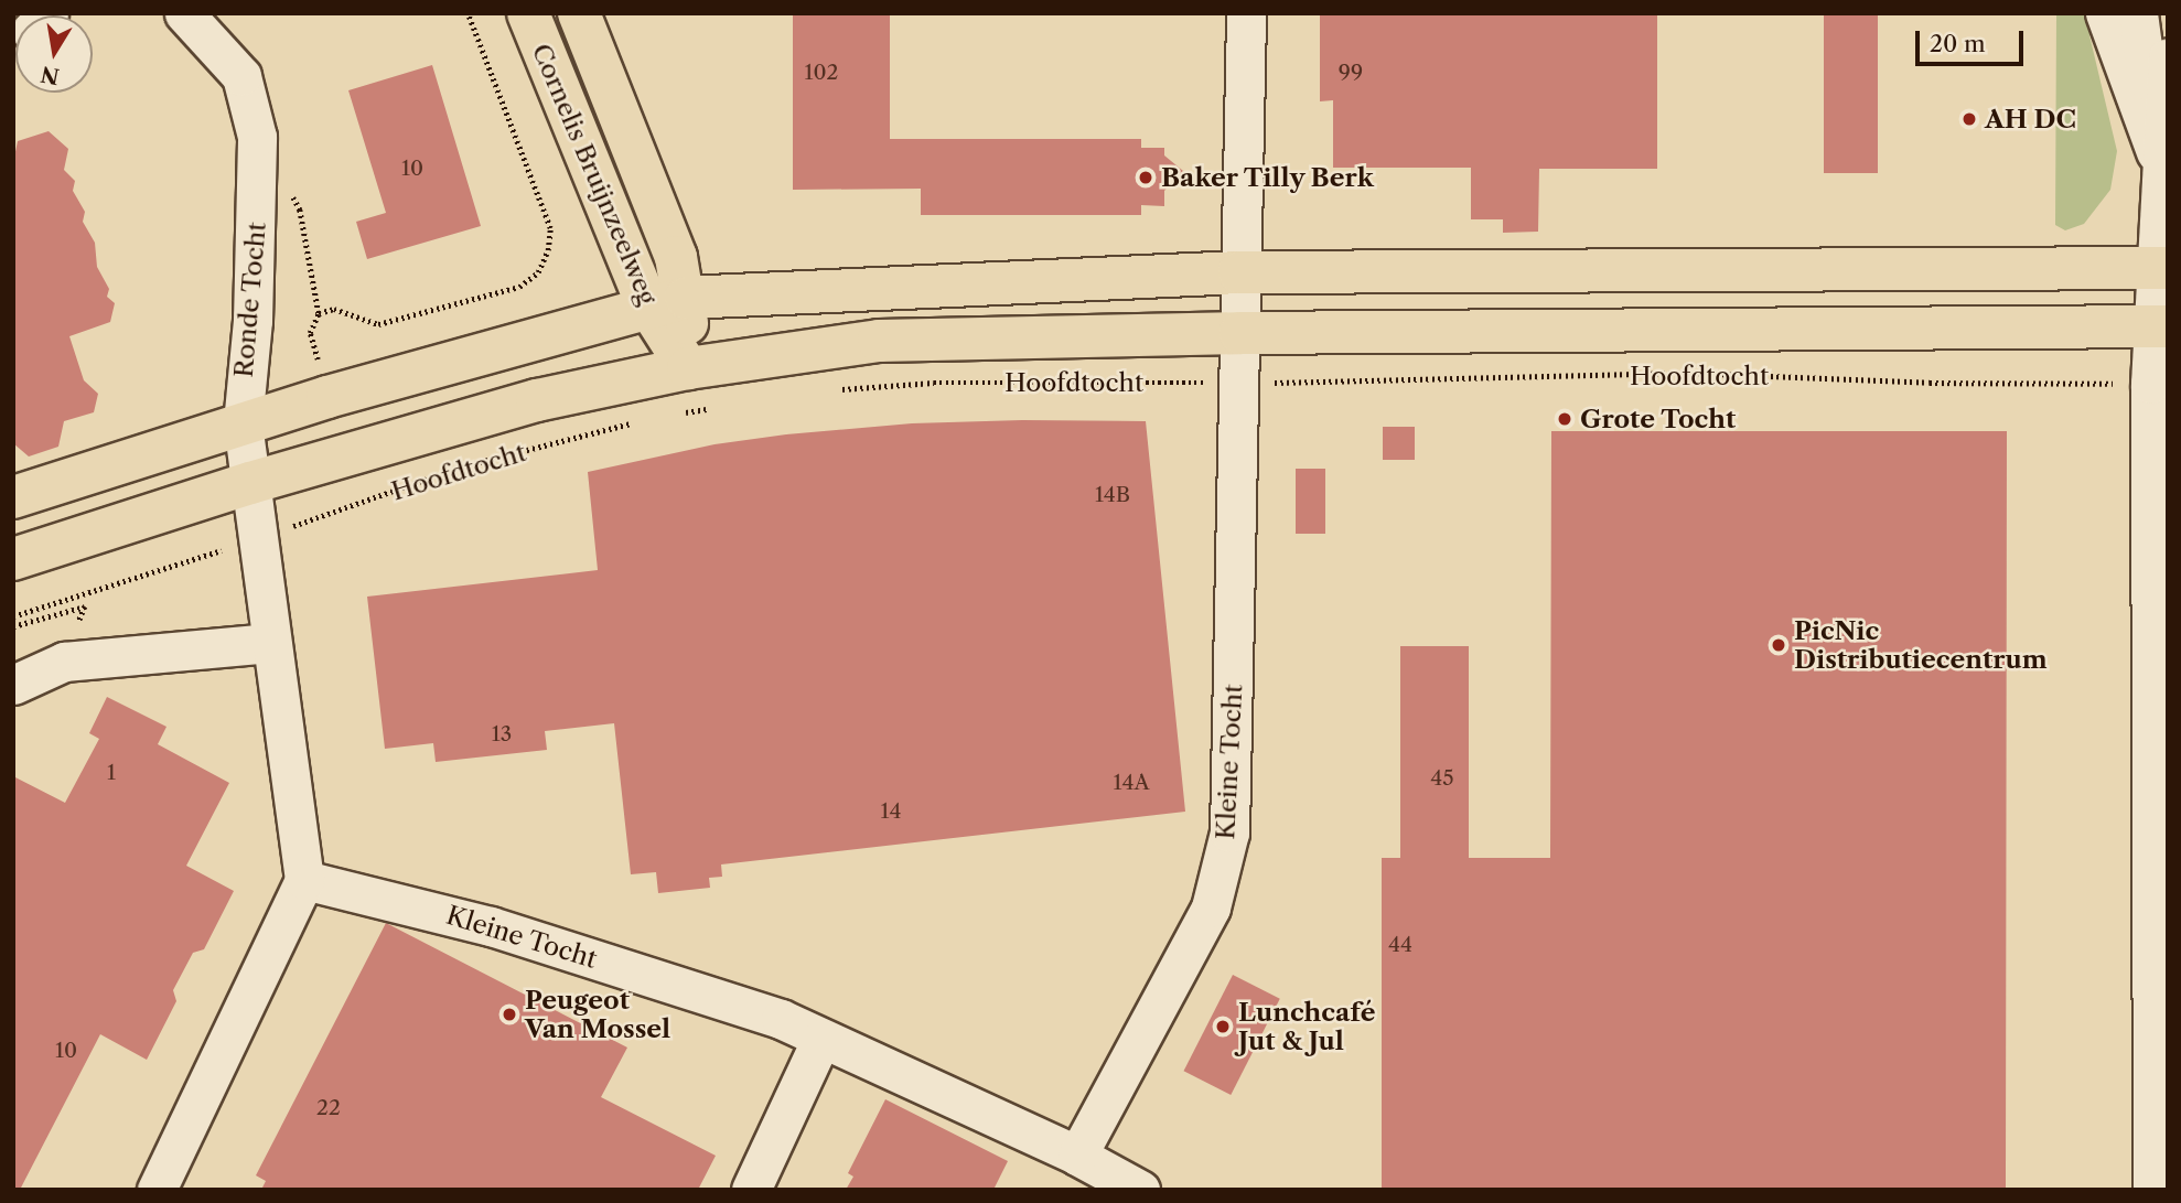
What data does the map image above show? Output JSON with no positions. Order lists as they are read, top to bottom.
{
  "streets": {
    "main road": ["Cornelis Bruijnzeelweg", "Hoofdtocht"],
    "street": ["Ronde Tocht", "Kleine Tocht"]
  },
  "crossings": [
    ["Cornelis Bruijnzeelweg", "Hoofdtocht"],
    ["Ronde Tocht", "Hoofdtocht"],
    ["Hoofdtocht", "Kleine Tocht"]
  ],
  "places": [
    "AH DC",
    "Baker Tilly Berk",
    "Grote Tocht",
    "PicNic Distributiecentrum",
    "Peugeot Van Mossel",
    "Lunchcafé Jut & Jul"
  ],
  "house_numbers": [
    "102",
    "99",
    "10",
    "14B",
    "13",
    "1",
    "45",
    "14A",
    "14",
    "44",
    "10",
    "22"
  ],
  "scale_bar": "20 m",
  "north": "bottom"
}
